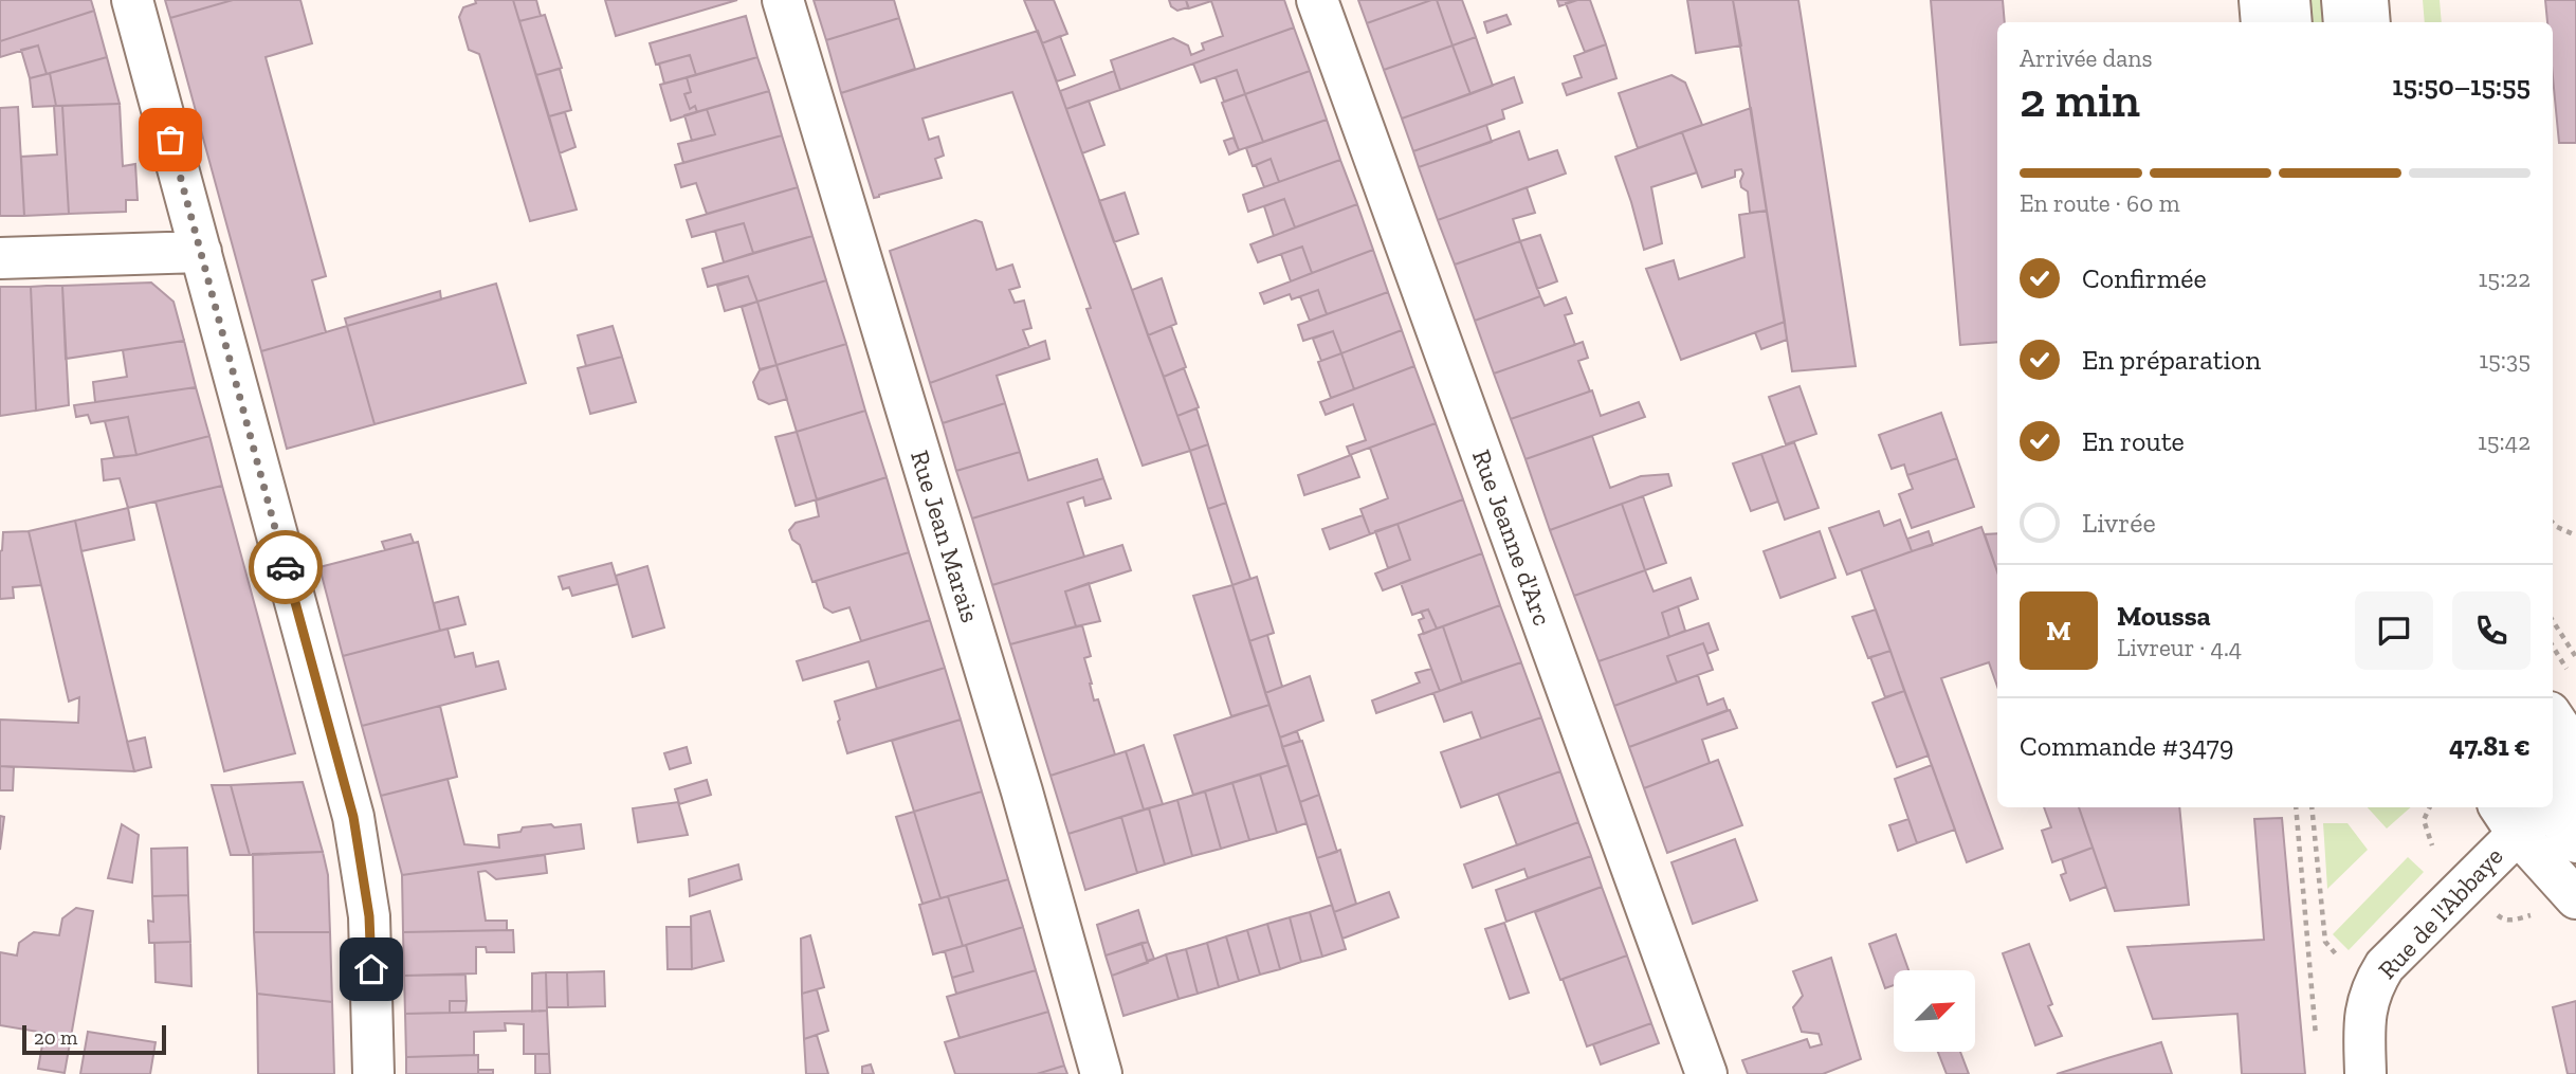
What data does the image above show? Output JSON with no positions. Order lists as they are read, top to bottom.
{
  "streets": {
    "street": ["Rue Jean Marais", "Rue Jeanne d'Arc", "Rue de l'Abbaye"]
  },
  "scale_bar": "20 m",
  "north": "top right",
  "page": {
    "heading": ["2 min", "Arrivée dans", "15:50–15:55"],
    "panel": [
      "Moussa",
      "Livreur · 4.4",
      "Commande #3479",
      "47.81 €"
    ],
    "bar": "En route · 60 m",
    "list": [
      ["Confirmée", "15:22"],
      ["En préparation", "15:35"],
      ["En route", "15:42"],
      "Livrée"
    ],
    "round": "M",
    "scale": "20 m"
  }
}
